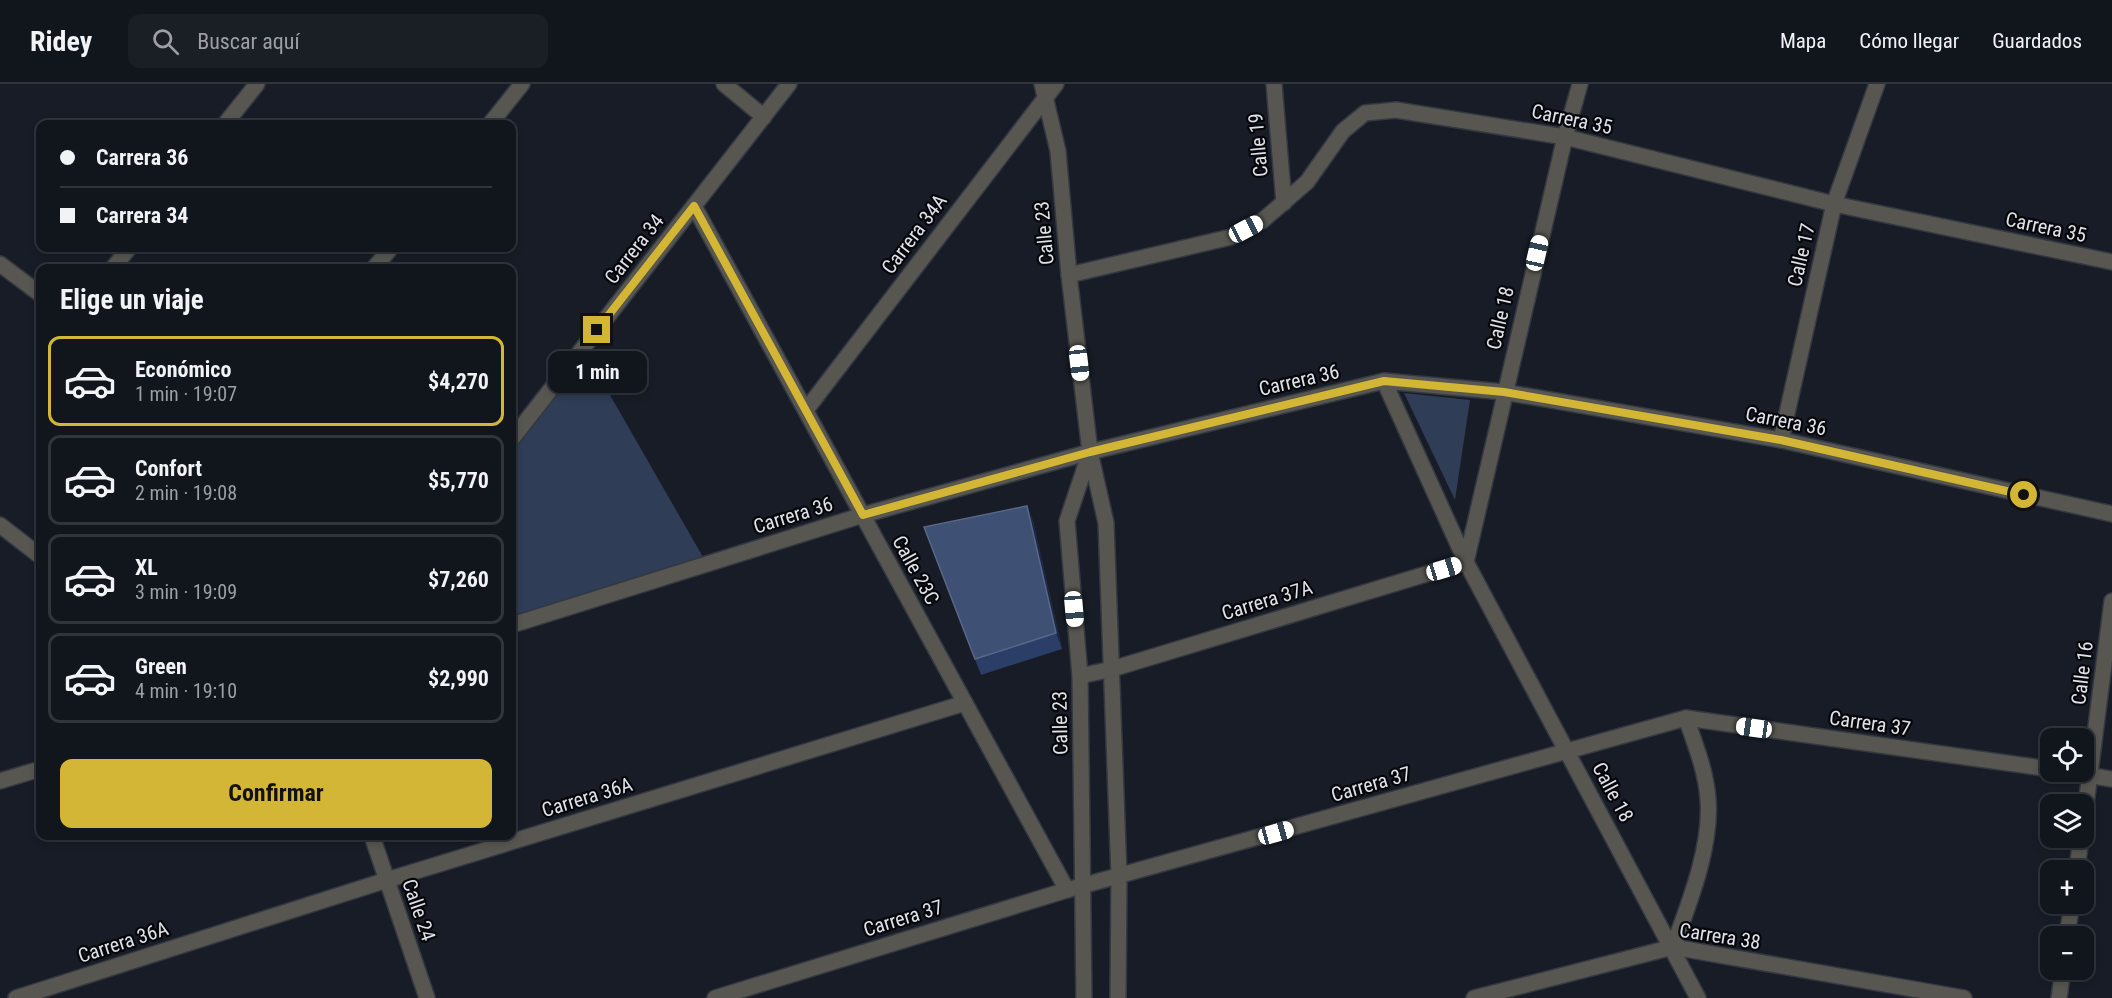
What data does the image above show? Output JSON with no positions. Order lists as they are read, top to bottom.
{
  "streets": {
    "street": [
      "Carrera 35",
      "Calle 19",
      "Calle 23",
      "Carrera 34A",
      "Carrera 34",
      "Calle 17",
      "Calle 18",
      "Carrera 36",
      "Calle 23C",
      "Carrera 37A",
      "Calle 16",
      "Carrera 37",
      "Carrera 36A",
      "Calle 24",
      "Carrera 38"
    ]
  },
  "crossings": [
    ["Carrera 35", "Calle 19"],
    ["Carrera 35", "Calle 23"],
    ["Carrera 35", "Calle 17"],
    ["Carrera 35", "Calle 18"],
    ["Calle 23", "Carrera 34A"],
    ["Calle 23", "Carrera 36"],
    ["Calle 23", "Carrera 37A"],
    ["Calle 23", "Carrera 37"],
    ["Carrera 34A", "Calle 23C"],
    ["Carrera 34", "Calle 23C"],
    ["Calle 17", "Carrera 36"],
    ["Calle 18", "Carrera 36"],
    ["Calle 18", "Carrera 37A"],
    ["Calle 18", "Carrera 37"],
    ["Calle 18", "Carrera 38"],
    ["Carrera 36", "Calle 23C"],
    ["Calle 23C", "Carrera 37"],
    ["Calle 23C", "Carrera 36A"],
    ["Carrera 36A", "Calle 24"]
  ],
  "page": {
    "header": "Ridey",
    "search": "Buscar aquí",
    "nav": ["Mapa", "Cómo llegar", "Guardados"],
    "banner": ["Carrera 36", "Carrera 34"],
    "heading": "Elige un viaje",
    "list": [
      {
        "name": "Económico",
        "note": "1 min · 19:07",
        "value": "$4,270"
      },
      {
        "name": "Confort",
        "note": "2 min · 19:08",
        "value": "$5,770"
      },
      {
        "name": "XL",
        "note": "3 min · 19:09",
        "value": "$7,260"
      },
      {
        "name": "Green",
        "note": "4 min · 19:10",
        "value": "$2,990"
      }
    ],
    "bubble": "1 min",
    "map_buttons": ["+", "−"],
    "buttons": "Confirmar"
  }
}
